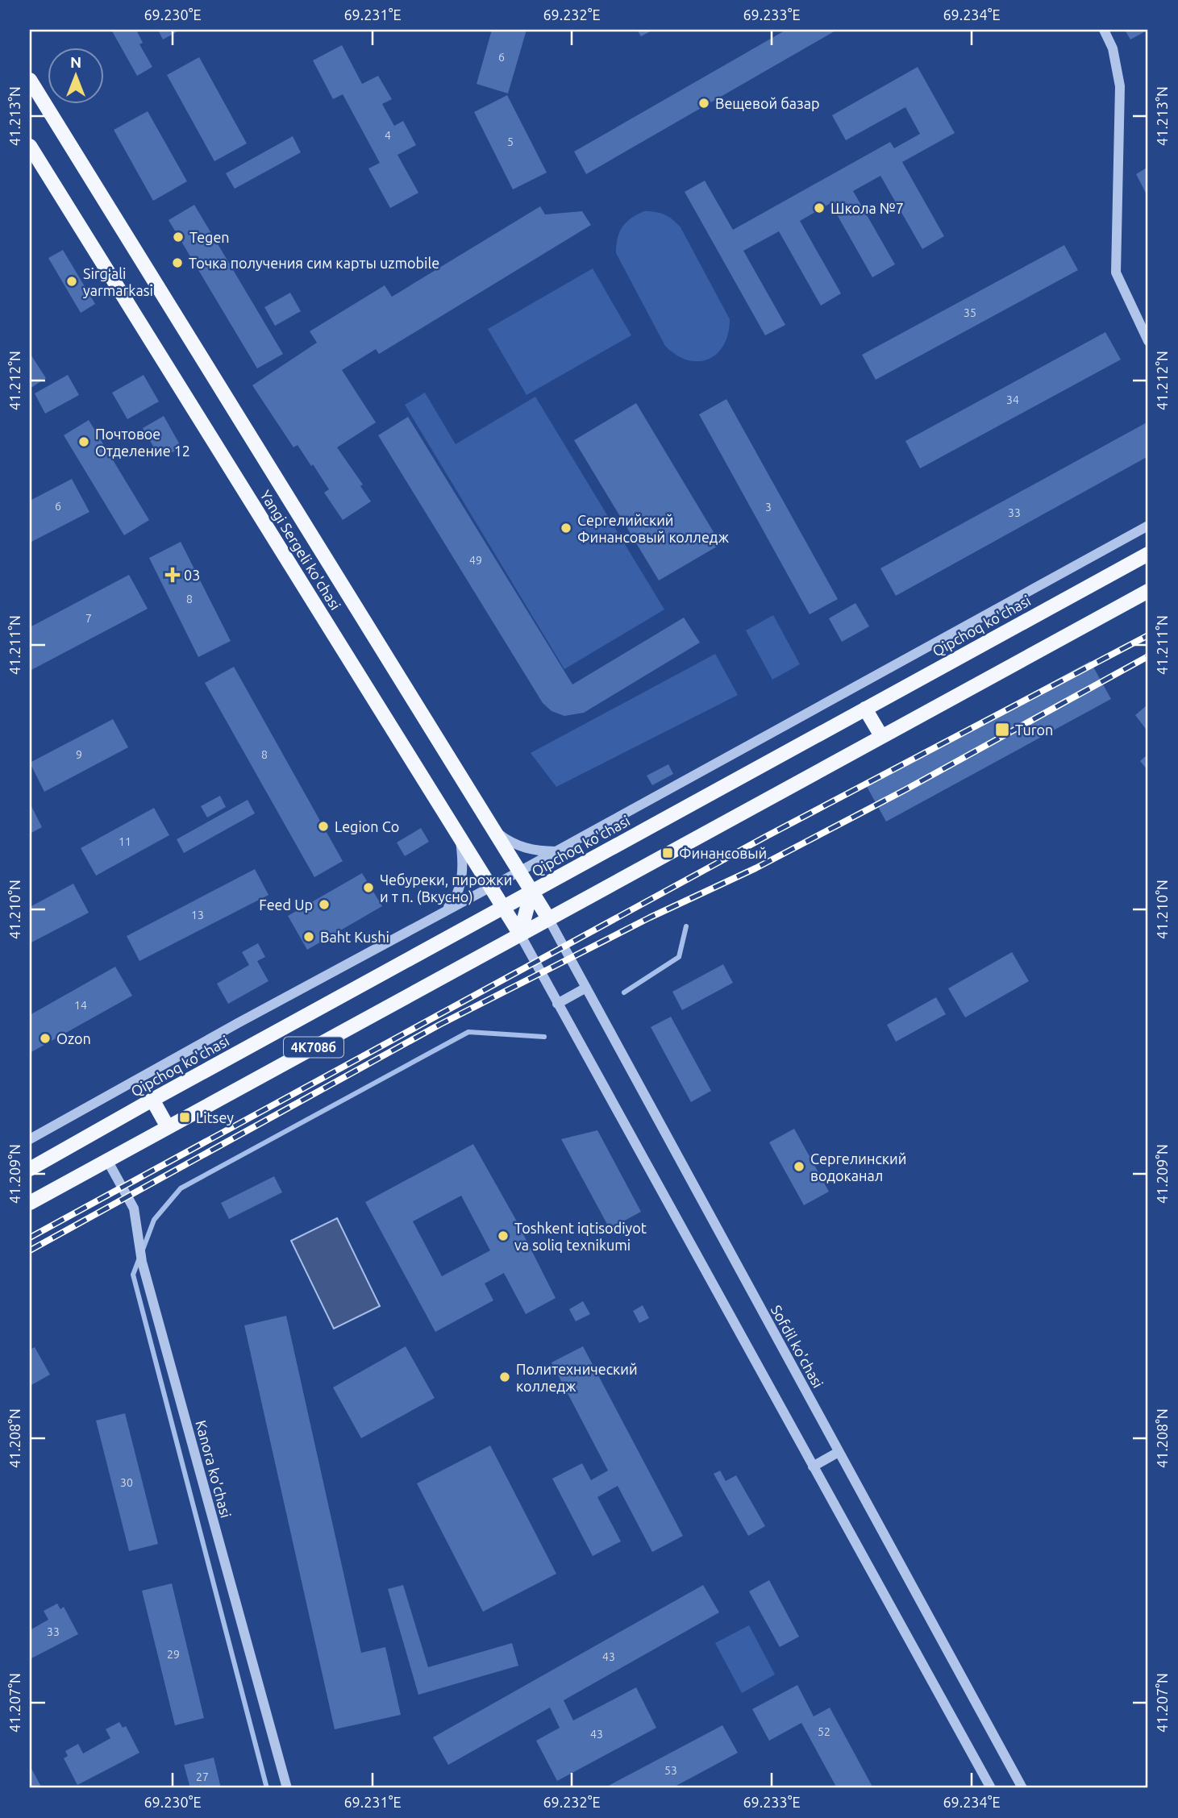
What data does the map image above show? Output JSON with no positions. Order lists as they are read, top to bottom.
{
  "streets": {
    "main road": ["Yangi Sergeli ko'chasi", "Qipchoq ko'chasi", "4К708б"],
    "street": ["Sofdil ko'chasi", "Kanora ko'chasi"]
  },
  "crossings": [
    ["Yangi Sergeli ko'chasi", "Qipchoq ko'chasi"],
    ["Yangi Sergeli ko'chasi", "4К708б"],
    ["Yangi Sergeli ko'chasi", "Sofdil ko'chasi"],
    ["4К708б", "Kanora ko'chasi"]
  ],
  "places": {
    "other": [
      "Вещевой базар",
      "Школа №7",
      "Tegen",
      "Точка получения сим карты uzmobile",
      "Sirgʻali yarmarkasi",
      "Почтовое Отделение 12",
      "Сергелийский Финансовый колледж",
      "Legion Co",
      "Чебуреки, пирожки и т п. (Вкусно)",
      "Feed Up",
      "Baht Kushi",
      "Ozon",
      "Сергелинский водоканал",
      "Toshkent iqtisodiyot va soliq texnikumi",
      "Политехнический колледж"
    ],
    "health": ["03"],
    "transit": ["Turon", "Финансовый", "Litsey"]
  },
  "house_numbers": [
    "6",
    "4",
    "5",
    "35",
    "34",
    "6",
    "3",
    "33",
    "49",
    "8",
    "7",
    "9",
    "8",
    "11",
    "13",
    "14",
    "30",
    "33",
    "29",
    "43",
    "52",
    "43",
    "53",
    "27"
  ],
  "north": "top",
  "coordinates": [
    "69.230°E",
    "69.231°E",
    "69.232°E",
    "69.233°E",
    "69.234°E",
    "41.213°N",
    "41.212°N",
    "41.211°N",
    "41.210°N",
    "41.209°N",
    "41.208°N",
    "41.207°N"
  ]
}
